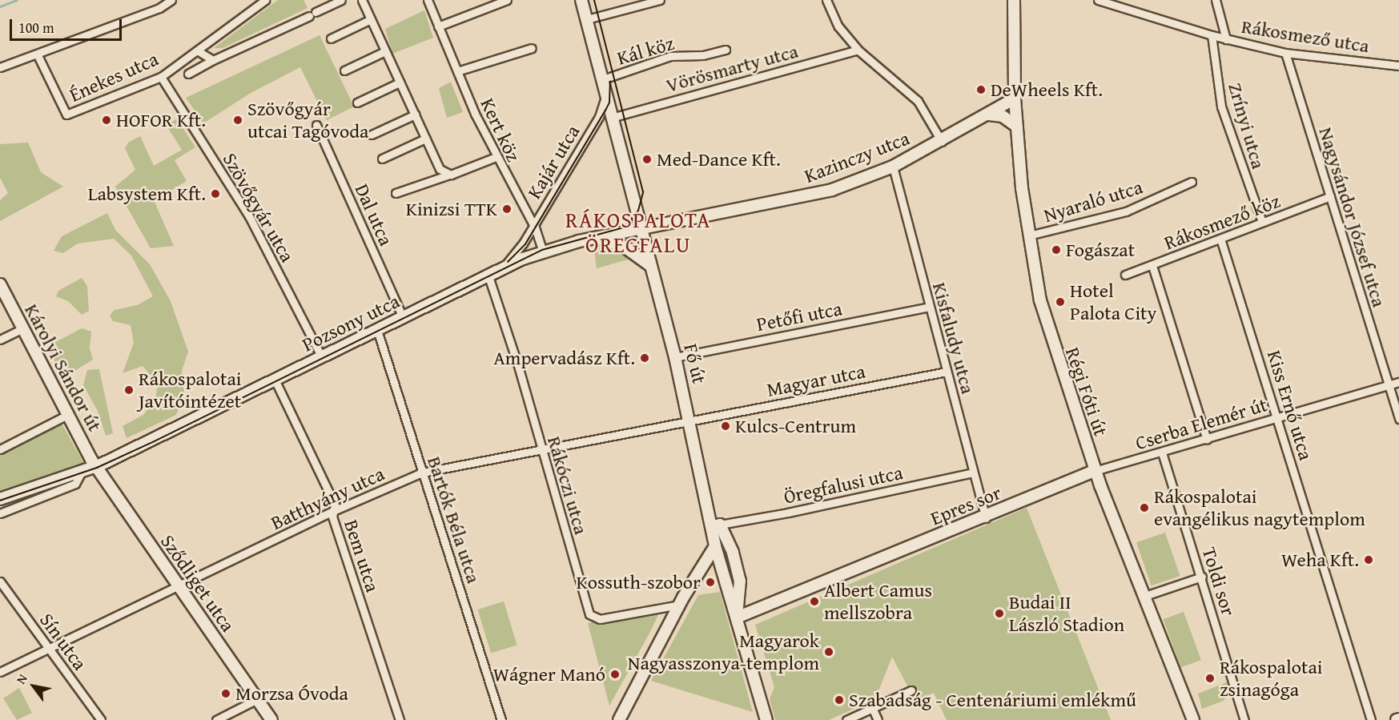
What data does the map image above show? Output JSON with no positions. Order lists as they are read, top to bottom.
{
  "streets": {
    "street": [
      "Rákosmező utca",
      "Kál köz",
      "Vörösmarty utca",
      "Énekes utca",
      "Zrínyi utca",
      "Kert köz",
      "Kazinczy utca",
      "Kajár utca",
      "Nyaraló utca",
      "Szövőgyár utca",
      "Dal utca",
      "Nagysándor József utca",
      "Rákosmező köz",
      "Petőfi utca",
      "Pozsony utca",
      "Kisfaludy utca",
      "Fő út",
      "Károlyi Sándor út",
      "Magyar utca",
      "Régi Fóti út",
      "Kiss Ernő utca",
      "Cserba Elemér út",
      "Öregfalusi utca",
      "Rákóczi utca",
      "Batthyány utca",
      "Epres sor",
      "Bartók Béla utca",
      "Bem utca",
      "Toldi sor",
      "Sződliget utca",
      "Sín utca"
    ]
  },
  "crossings": [
    ["Rákosmező utca", "Zrínyi utca"],
    ["Rákosmező utca", "Nagysándor József utca"],
    ["Kál köz", "Kajár utca"],
    ["Kál köz", "Fő út"],
    ["Vörösmarty utca", "Fő út"],
    ["Énekes utca", "Szövőgyár utca"],
    ["Zrínyi utca", "Rákosmező köz"],
    ["Kert köz", "Kajár utca"],
    ["Kert köz", "Pozsony utca"],
    ["Kazinczy utca", "Pozsony utca"],
    ["Kazinczy utca", "Kisfaludy utca"],
    ["Kazinczy utca", "Fő út"],
    ["Kazinczy utca", "Régi Fóti út"],
    ["Kajár utca", "Pozsony utca"],
    ["Kajár utca", "Fő út"],
    ["Nyaraló utca", "Régi Fóti út"],
    ["Szövőgyár utca", "Pozsony utca"],
    ["Dal utca", "Pozsony utca"],
    ["Nagysándor József utca", "Rákosmező köz"],
    ["Nagysándor József utca", "Cserba Elemér út"],
    ["Rákosmező köz", "Kiss Ernő utca"],
    ["Petőfi utca", "Kisfaludy utca"],
    ["Petőfi utca", "Fő út"],
    ["Pozsony utca", "Fő út"],
    ["Pozsony utca", "Károlyi Sándor út"],
    ["Pozsony utca", "Rákóczi utca"],
    ["Pozsony utca", "Bartók Béla utca"],
    ["Pozsony utca", "Bem utca"],
    ["Pozsony utca", "Sződliget utca"],
    ["Kisfaludy utca", "Magyar utca"],
    ["Kisfaludy utca", "Öregfalusi utca"],
    ["Kisfaludy utca", "Epres sor"],
    ["Fő út", "Magyar utca"],
    ["Fő út", "Öregfalusi utca"],
    ["Fő út", "Batthyány utca"],
    ["Fő út", "Epres sor"],
    ["Károlyi Sándor út", "Sződliget utca"],
    ["Magyar utca", "Batthyány utca"],
    ["Régi Fóti út", "Cserba Elemér út"],
    ["Régi Fóti út", "Epres sor"],
    ["Kiss Ernő utca", "Cserba Elemér út"],
    ["Cserba Elemér út", "Epres sor"],
    ["Cserba Elemér út", "Toldi sor"],
    ["Rákóczi utca", "Batthyány utca"],
    ["Batthyány utca", "Bartók Béla utca"],
    ["Batthyány utca", "Bem utca"],
    ["Batthyány utca", "Sződliget utca"],
    ["Batthyány utca", "Sín utca"]
  ],
  "districts": ["RÁKOSPALOTA ÖREGFALU"],
  "places": [
    "DeWheels Kft.",
    "HOFOR Kft.",
    "Szövőgyár utcai Tagóvoda",
    "Med-Dance Kft.",
    "Labsystem Kft.",
    "Kinizsi TTK",
    "Fogászat",
    "Hotel Palota City",
    "Ampervadász Kft.",
    "Rákospalotai Javítóintézet",
    "Kulcs-Centrum",
    "Rákospalotai evangélikus nagytemplom",
    "Weha Kft.",
    "Kossuth-szobor",
    "Albert Camus mellszobra",
    "Budai II László Stadion",
    "Magyarok Nagyasszonya-templom",
    "Wágner Manó",
    "Rákospalotai zsinagóga",
    "Morzsa Óvoda",
    "Szabadság - Centenáriumi emlékmű"
  ],
  "scale_bar": "100 m",
  "north": "top left"
}
